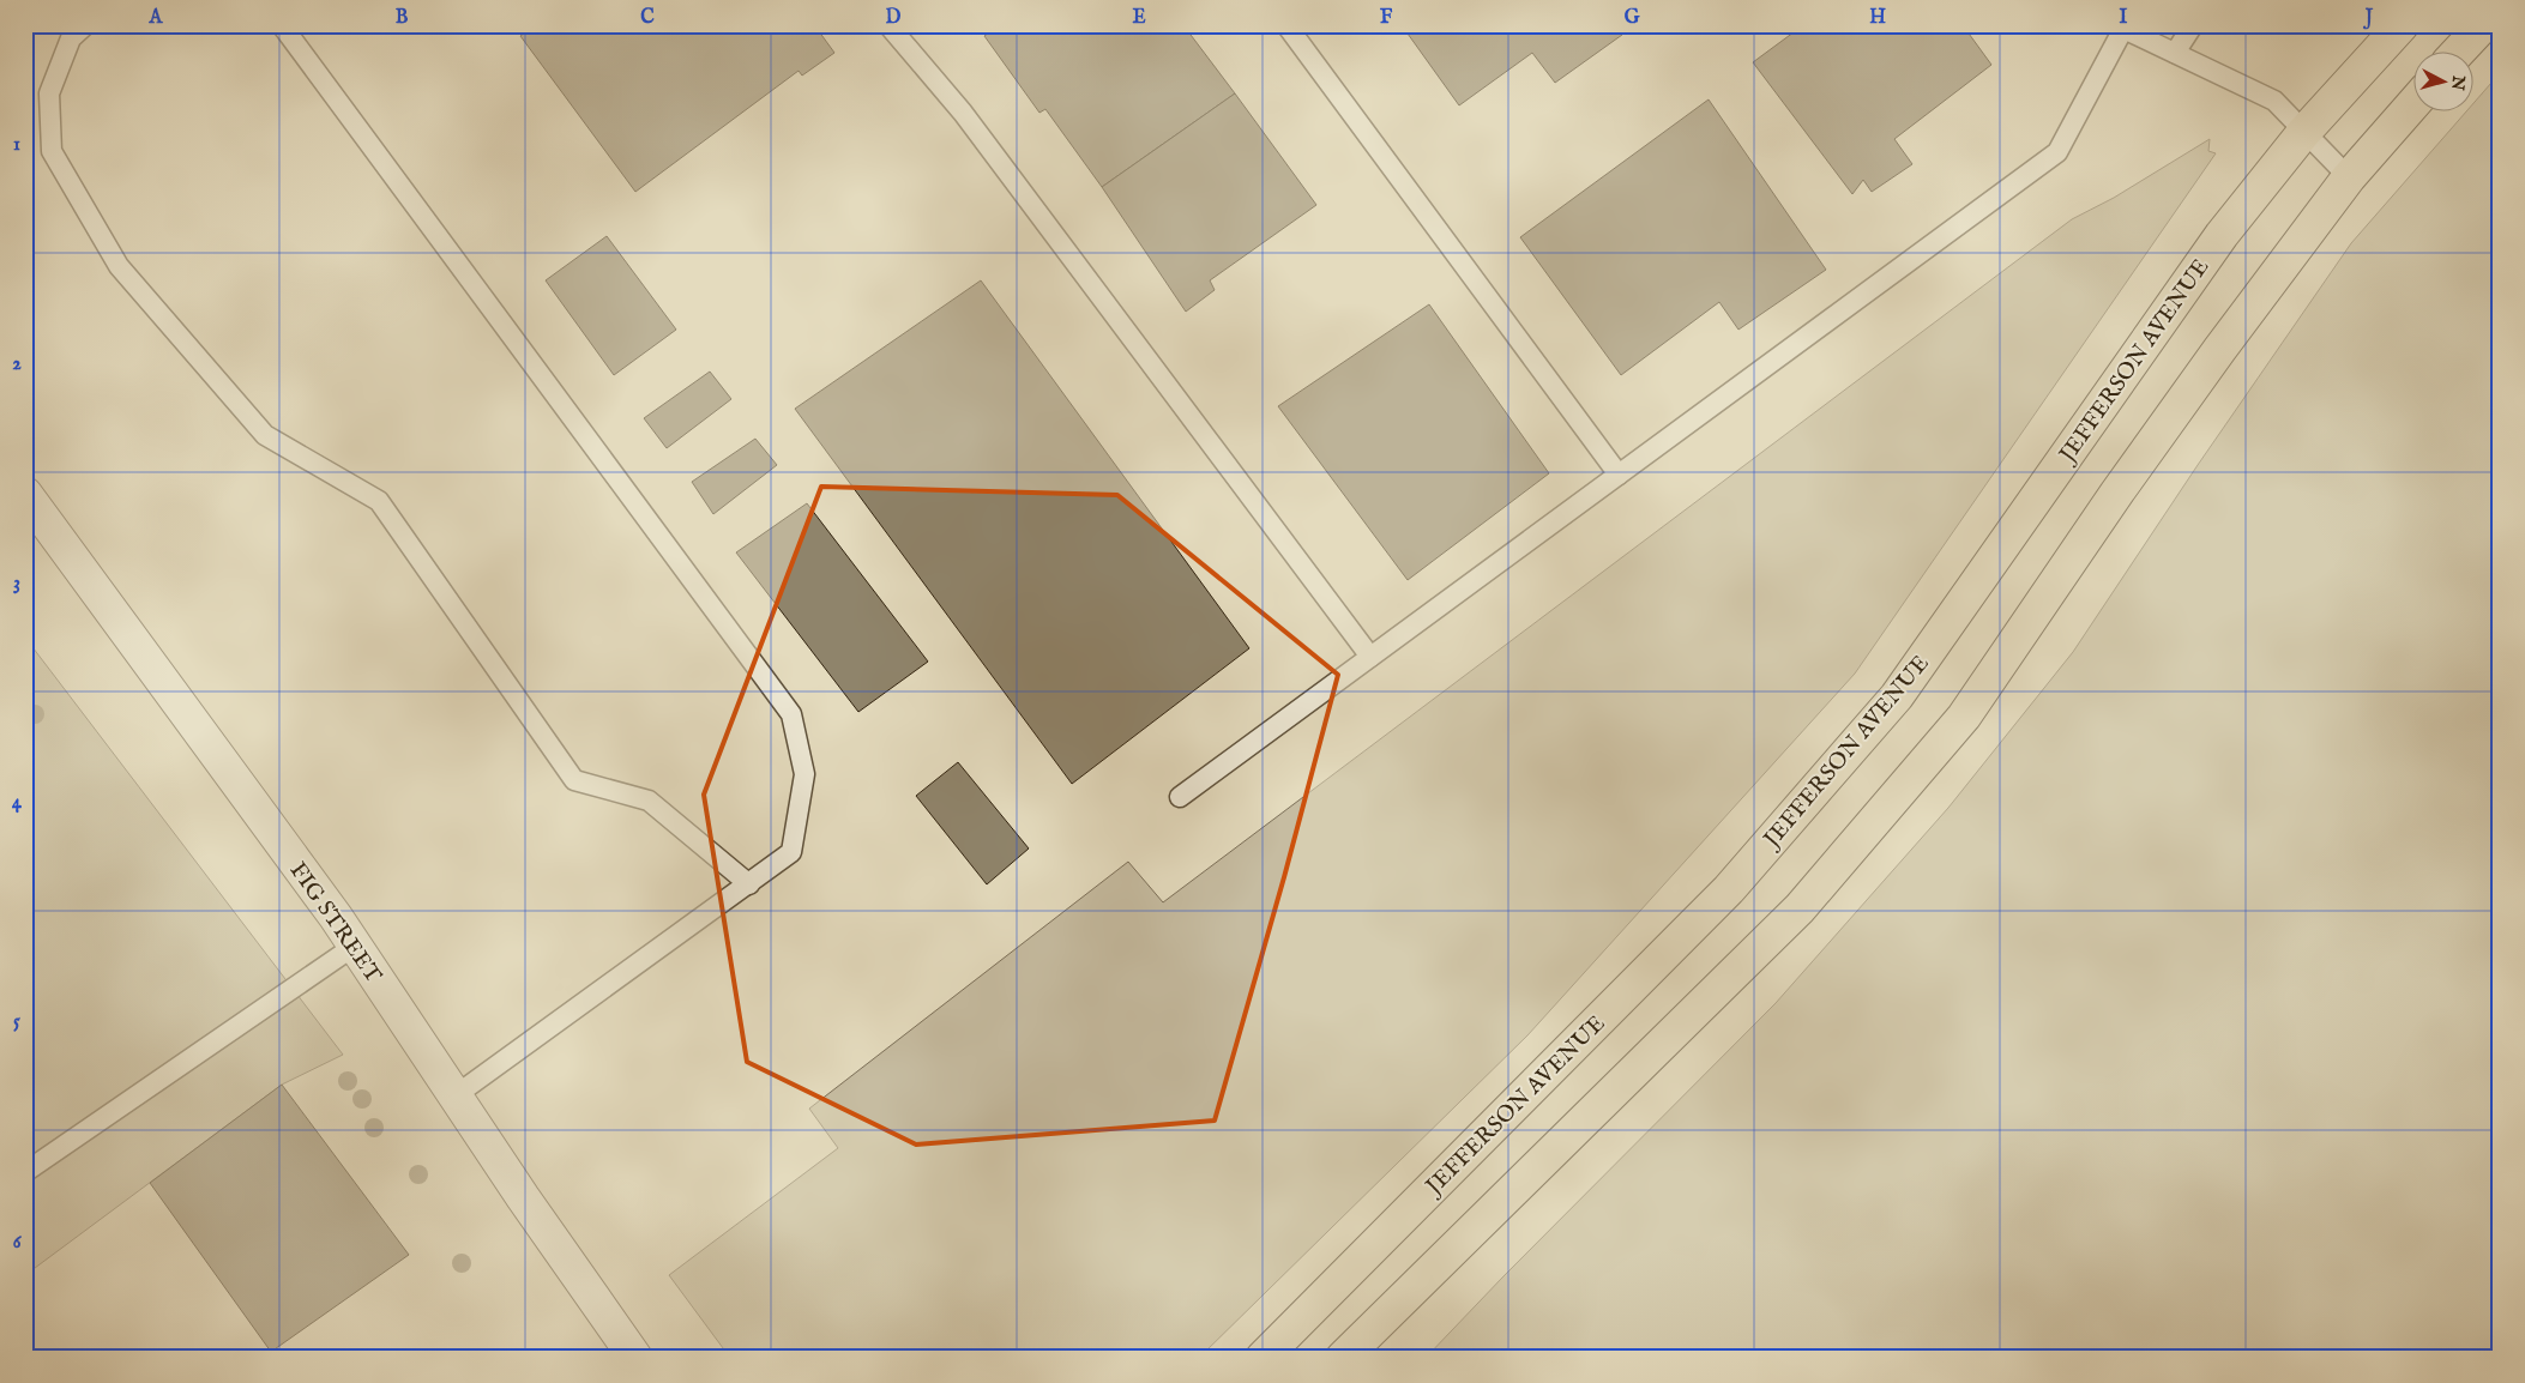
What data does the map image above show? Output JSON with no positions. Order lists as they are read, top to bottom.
{
  "streets": {
    "main road": ["JEFFERSON AVENUE"],
    "street": ["FIG STREET"]
  },
  "north": "right",
  "grid": {
    "columns": [
      "A",
      "B",
      "C",
      "D",
      "E",
      "F",
      "G",
      "H",
      "I",
      "J"
    ],
    "rows": [
      "1",
      "2",
      "3",
      "4",
      "5",
      "6"
    ]
  }
}
